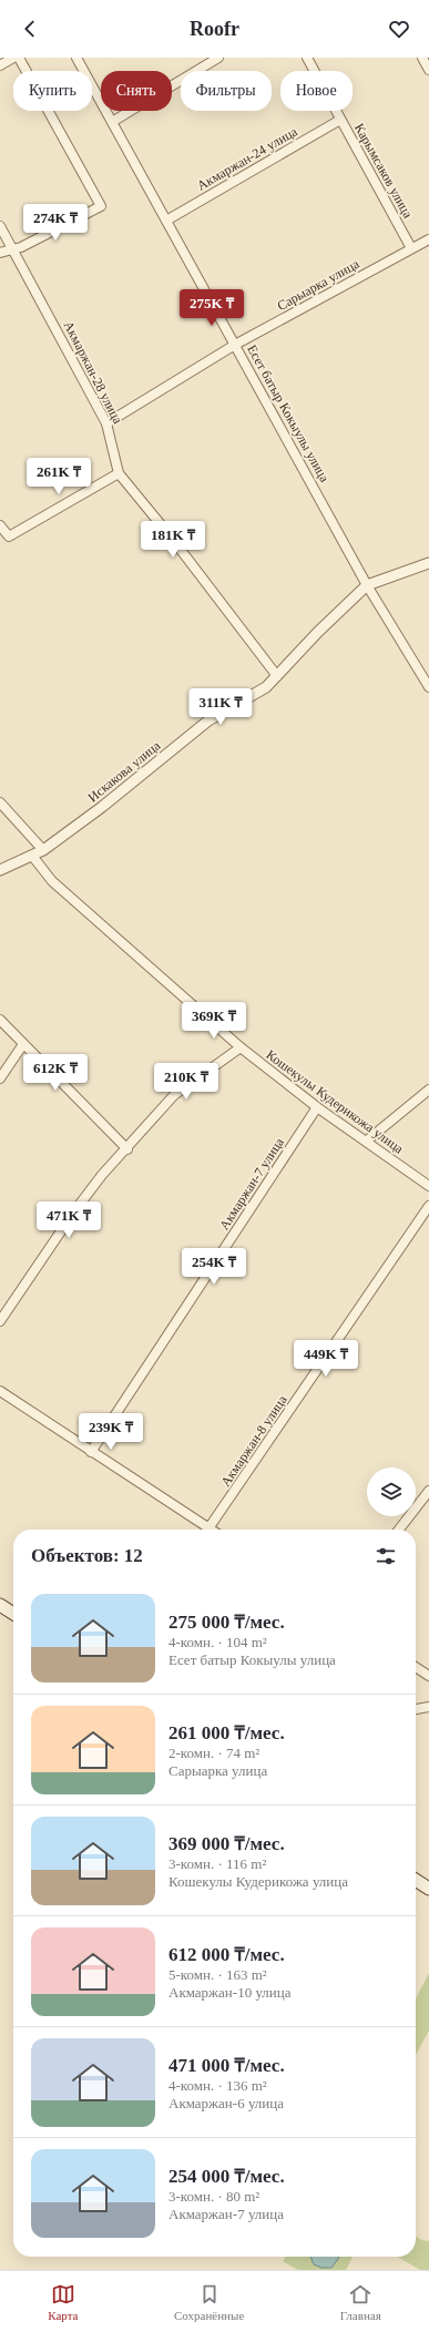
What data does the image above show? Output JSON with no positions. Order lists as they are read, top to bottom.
{
  "streets": {
    "street": [
      "Акмаржан-24 улица",
      "Карымсаков улица",
      "Сарыарка улица",
      "Акмаржан-28 улица",
      "Есет батыр Кокыулы улица",
      "Искакова улица",
      "Кошекулы Кудерикожа улица",
      "Акмаржан-7 улица",
      "Акмаржан-8 улица"
    ]
  },
  "crossings": [
    ["Акмаржан-24 улица", "Карымсаков улица"],
    ["Акмаржан-24 улица", "Есет батыр Кокыулы улица"],
    ["Карымсаков улица", "Сарыарка улица"],
    ["Сарыарка улица", "Акмаржан-28 улица"],
    ["Сарыарка улица", "Есет батыр Кокыулы улица"],
    ["Акмаржан-28 улица", "Искакова улица"],
    ["Есет батыр Кокыулы улица", "Искакова улица"],
    ["Искакова улица", "Кошекулы Кудерикожа улица"],
    ["Кошекулы Кудерикожа улица", "Акмаржан-7 улица"]
  ],
  "page": {
    "header": "Roofr",
    "chip": [
      "Купить",
      "Снять",
      "Фильтры",
      "Новое"
    ],
    "price": [
      "274K ₸",
      "275K ₸",
      "261K ₸",
      "181K ₸",
      "311K ₸",
      "369K ₸",
      "612K ₸",
      "210K ₸",
      "471K ₸",
      "254K ₸",
      "449K ₸",
      "239K ₸"
    ],
    "heading": "Объектов: 12",
    "list": [
      {
        "name": "275 000 ₸/мес.",
        "note": "4-комн. · 104 m² · Есет батыр Кокыулы улица"
      },
      {
        "name": "261 000 ₸/мес.",
        "note": "2-комн. · 74 m² · Сарыарка улица"
      },
      {
        "name": "369 000 ₸/мес.",
        "note": "3-комн. · 116 m² · Кошекулы Кудерикожа улица"
      },
      {
        "name": "612 000 ₸/мес.",
        "note": "5-комн. · 163 m² · Акмаржан-10 улица"
      },
      {
        "name": "471 000 ₸/мес.",
        "note": "4-комн. · 136 m² · Акмаржан-6 улица"
      },
      {
        "name": "254 000 ₸/мес.",
        "note": "3-комн. · 80 m² · Акмаржан-7 улица"
      }
    ],
    "tabs": ["Карта", "Сохранённые", "Главная"]
  }
}
